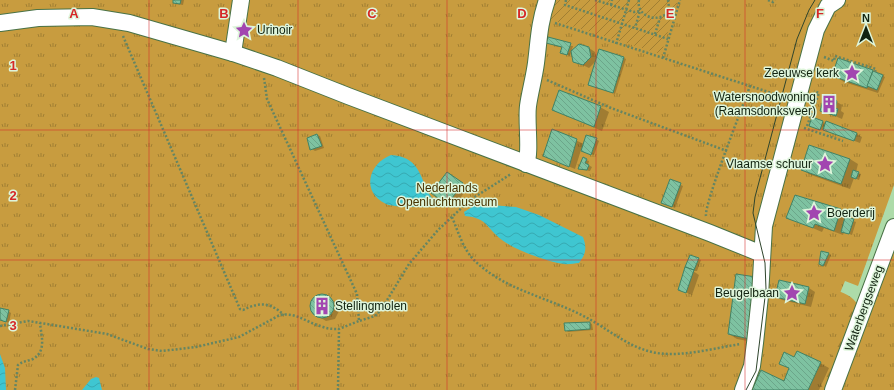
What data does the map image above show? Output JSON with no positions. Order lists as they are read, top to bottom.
{
  "streets": {
    "street": ["Waterbergseweg"]
  },
  "parks": ["Nederlands Openluchtmuseum"],
  "places": {
    "place": [
      "Urinoir",
      "Zeeuwse kerk",
      "Vlaamse schuur",
      "Boerderij",
      "Beugelbaan"
    ],
    "building": ["Watersnoodwoning (Raamsdonksveer)", "Stellingmolen"]
  },
  "north": "top",
  "grid": {
    "columns": [
      "A",
      "B",
      "C",
      "D",
      "E",
      "F"
    ],
    "rows": ["1", "2", "3"]
  }
}
